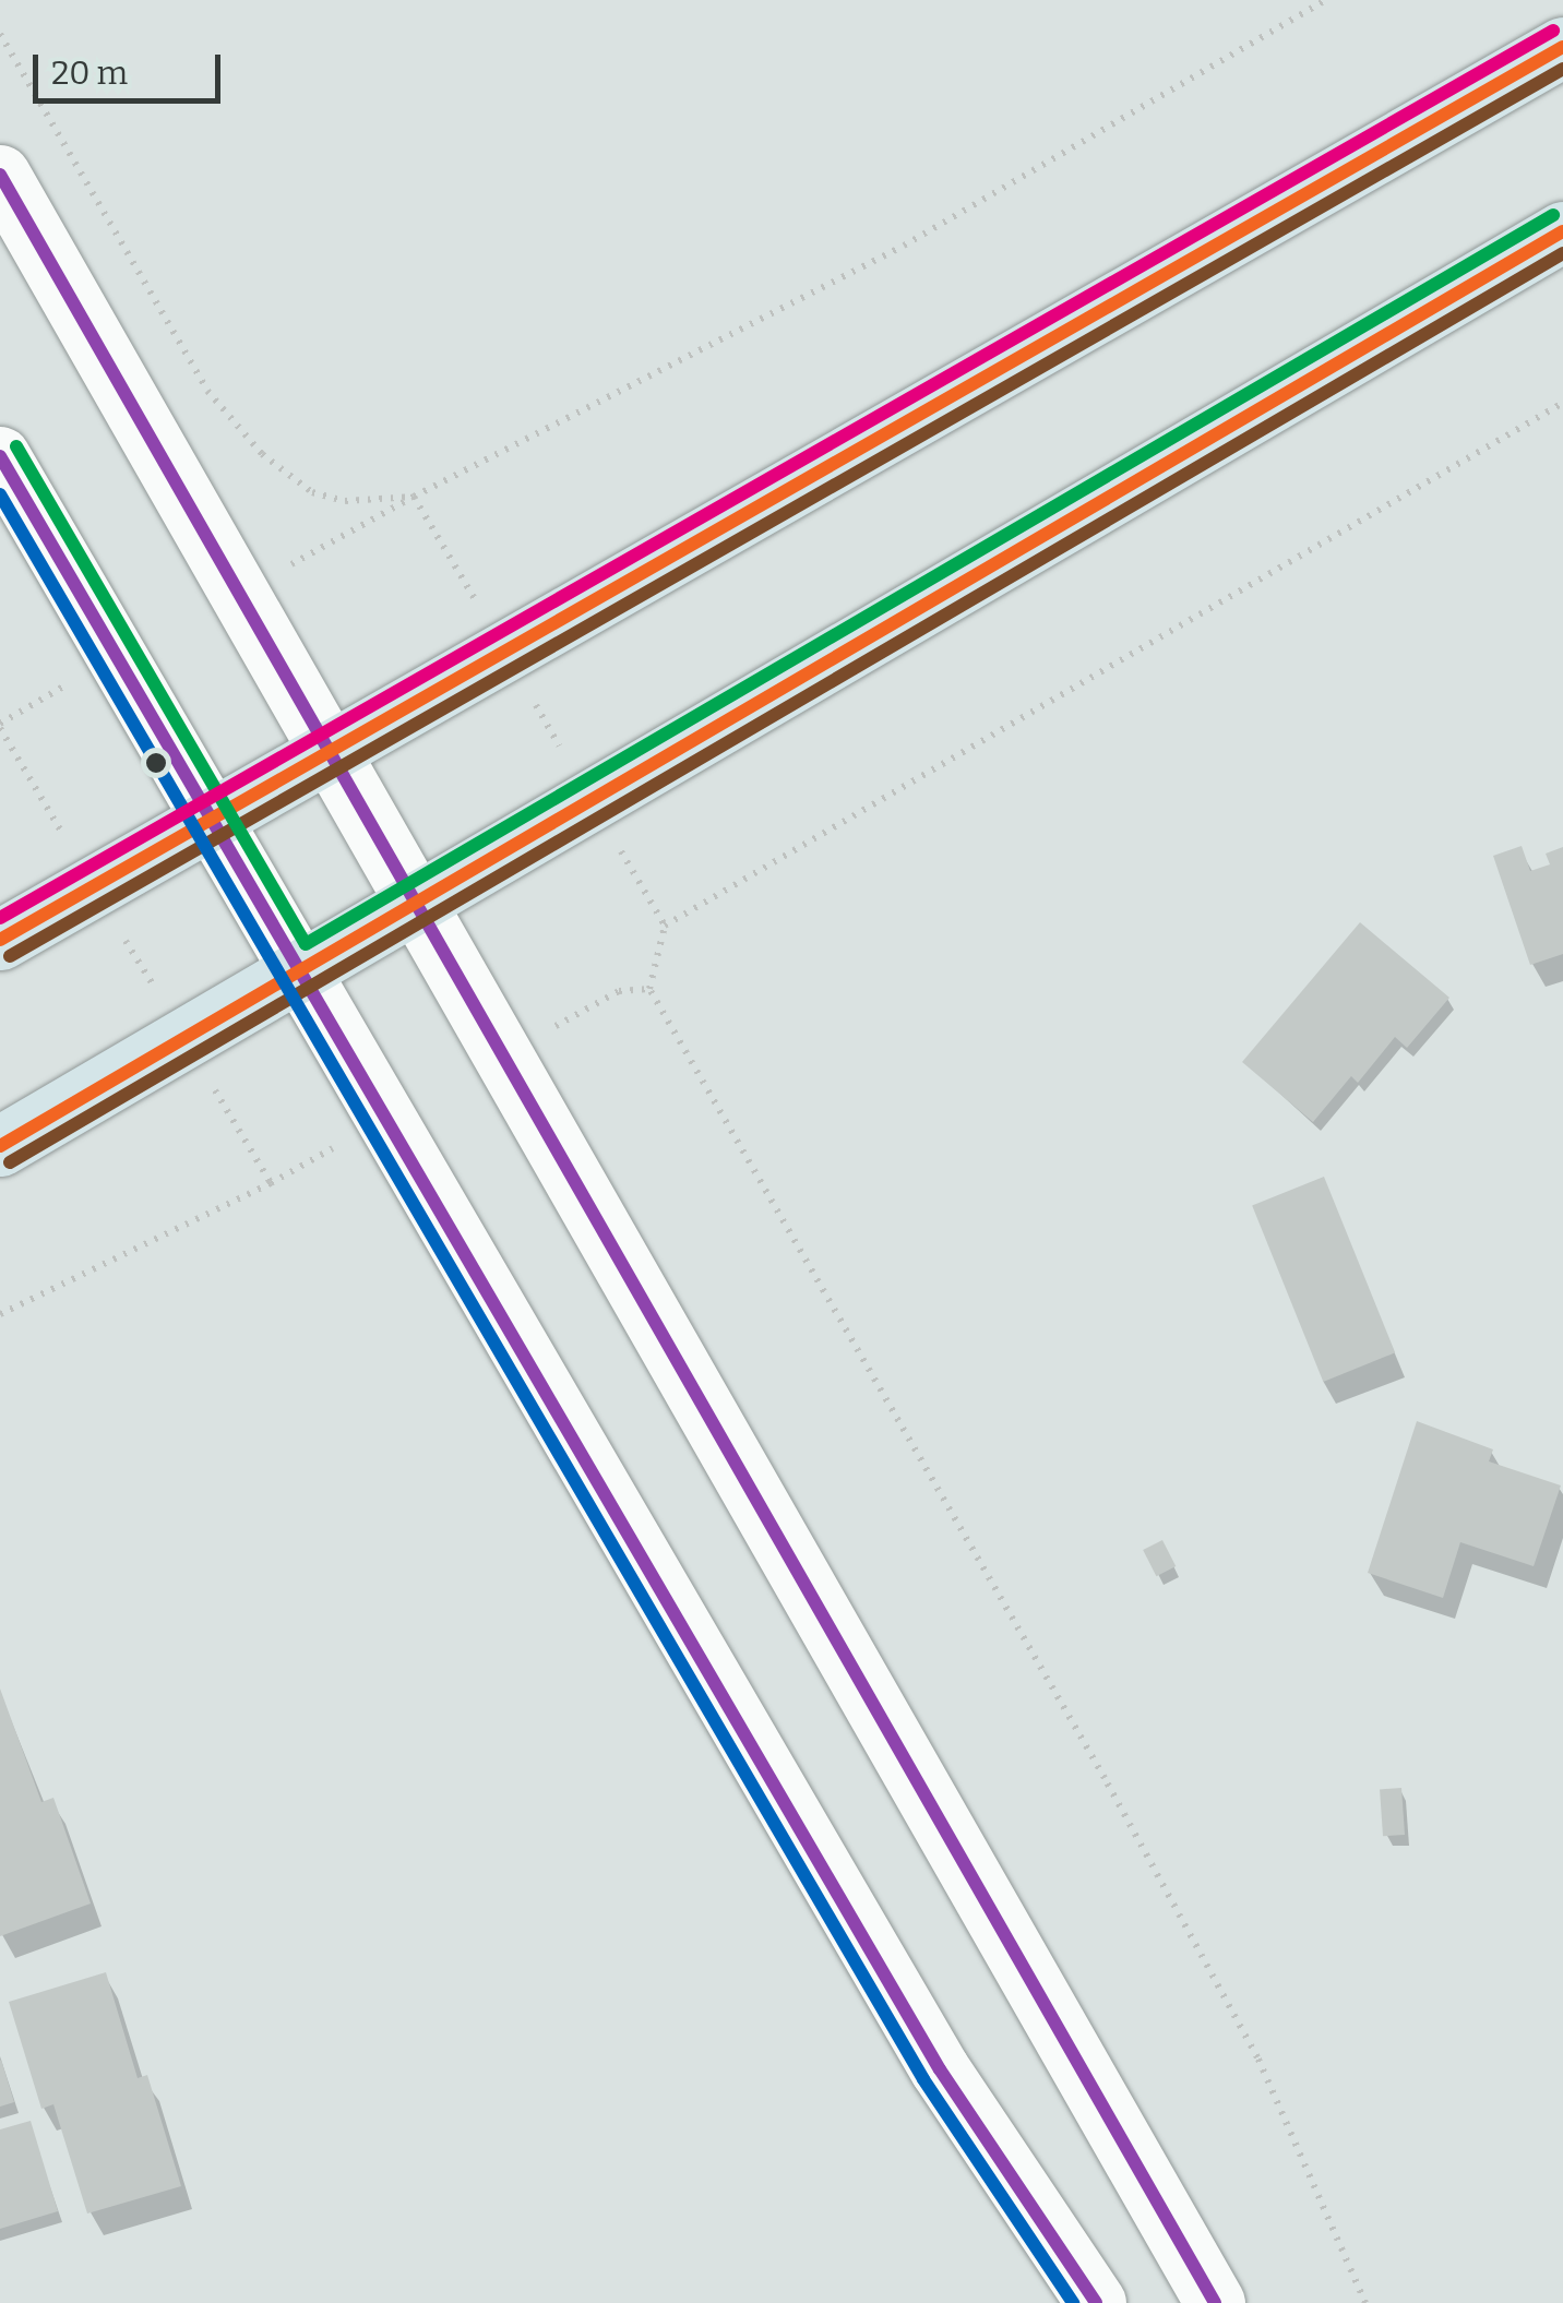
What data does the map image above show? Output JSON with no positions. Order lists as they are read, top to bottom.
{
  "scale_bar": "20 m"
}
